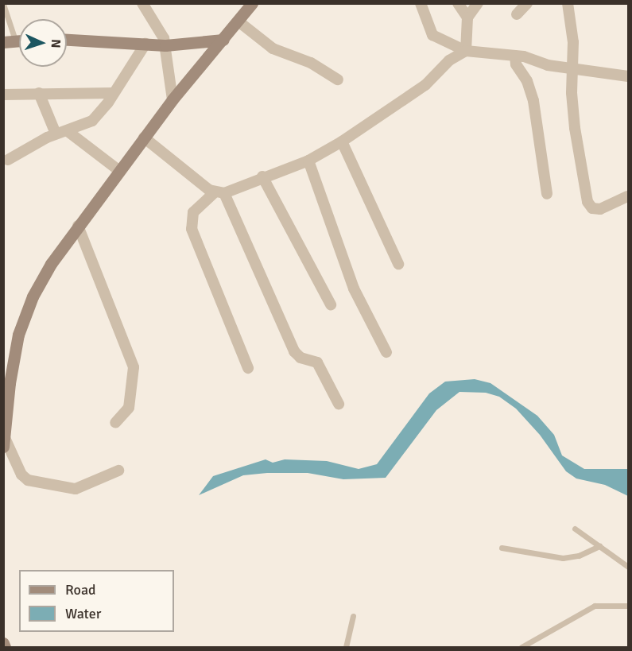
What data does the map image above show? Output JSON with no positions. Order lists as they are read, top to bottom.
{
  "legend": ["Road", "Water"],
  "north": "right"
}
